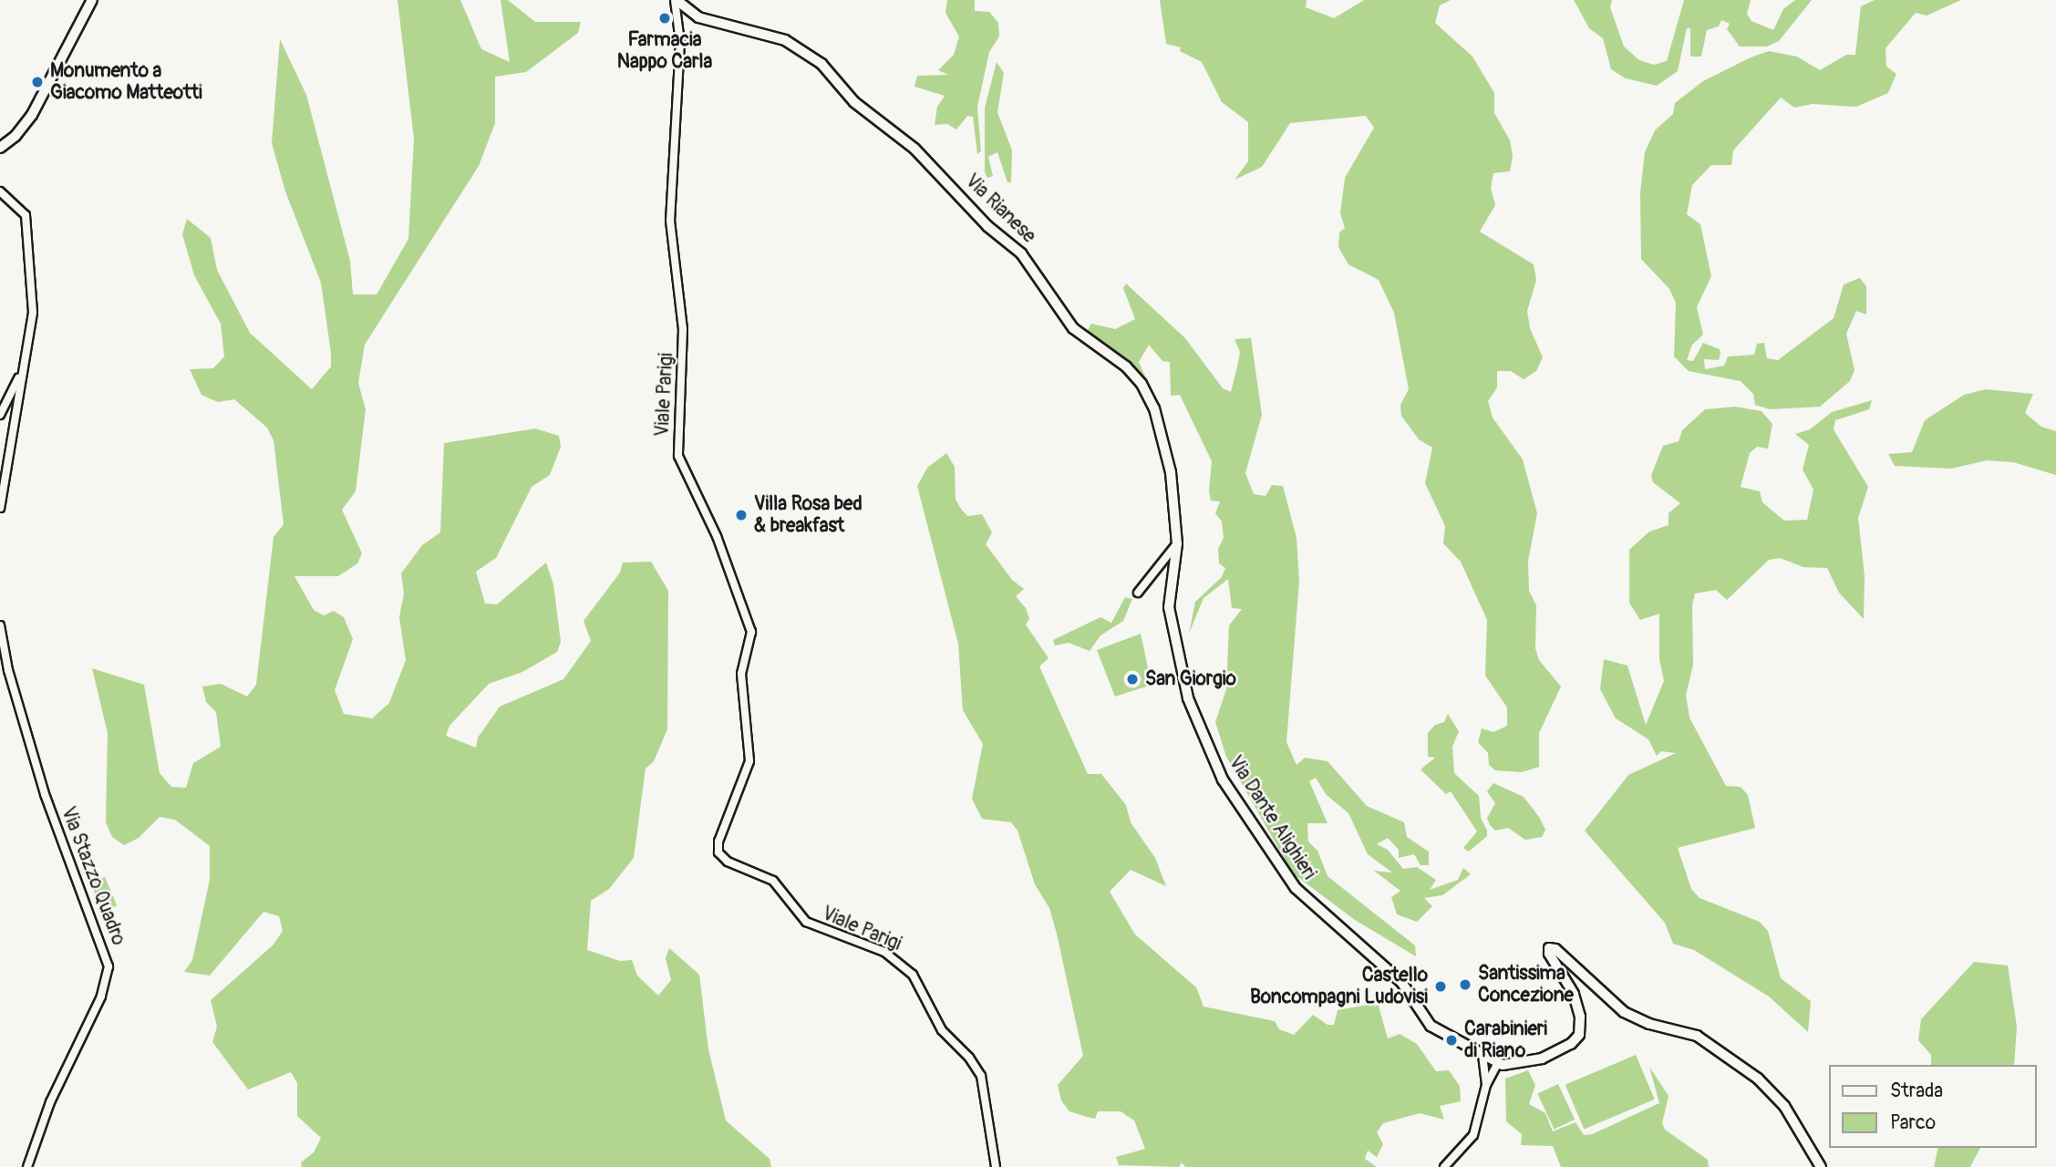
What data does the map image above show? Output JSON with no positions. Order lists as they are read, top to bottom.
{
  "streets": {
    "main road": ["Via Rianese", "Via Dante Alighieri"],
    "street": ["Viale Parigi", "Via Stazzo Quadro"]
  },
  "crossings": [
    ["Via Rianese", "Viale Parigi"],
    ["Via Rianese", "Via Dante Alighieri"]
  ],
  "places": [
    "Farmacia Nappo Carla",
    "Monumento a Giacomo Matteotti",
    "Villa Rosa bed & breakfast",
    "San Giorgio",
    "Santissima Concezione",
    "Castello Boncompagni Ludovisi",
    "Carabinieri di Riano"
  ],
  "legend": ["Strada", "Parco"]
}
